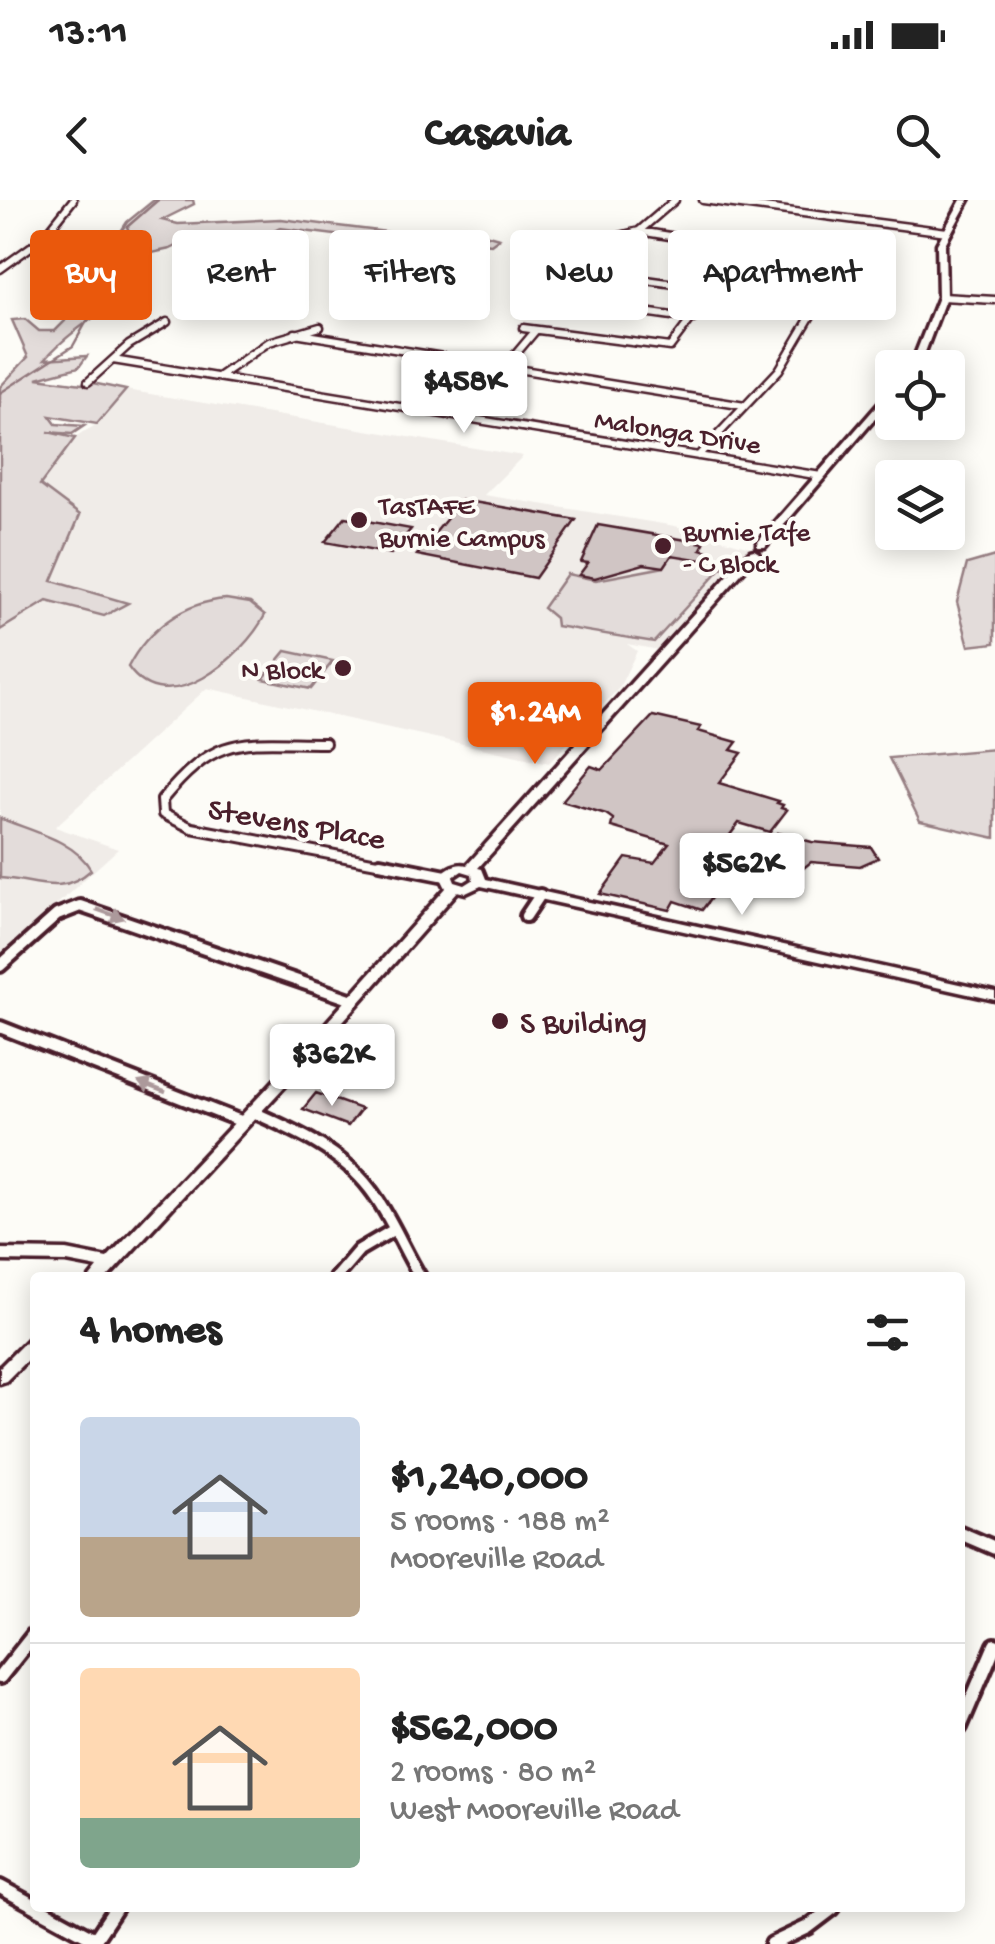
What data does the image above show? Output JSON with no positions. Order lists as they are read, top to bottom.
{
  "streets": {
    "street": ["Malonga Drive", "Stevens Place"]
  },
  "places": [
    "TasTAFE Burnie Campus",
    "Burnie Tafe - C Block",
    "N Block",
    "S Building"
  ],
  "page": {
    "status": "13:11",
    "header": "Casavia",
    "chip": [
      "Buy",
      "Rent",
      "Filters",
      "New",
      "Apartment"
    ],
    "price": [
      "$458K",
      "$1.24M",
      "$562K",
      "$362K"
    ],
    "heading": "4 homes",
    "list": [
      {
        "name": "$1,240,000",
        "note": "5 rooms · 188 m² · Mooreville Road"
      },
      {
        "name": "$562,000",
        "note": "2 rooms · 80 m² · West Mooreville Road"
      }
    ]
  }
}
